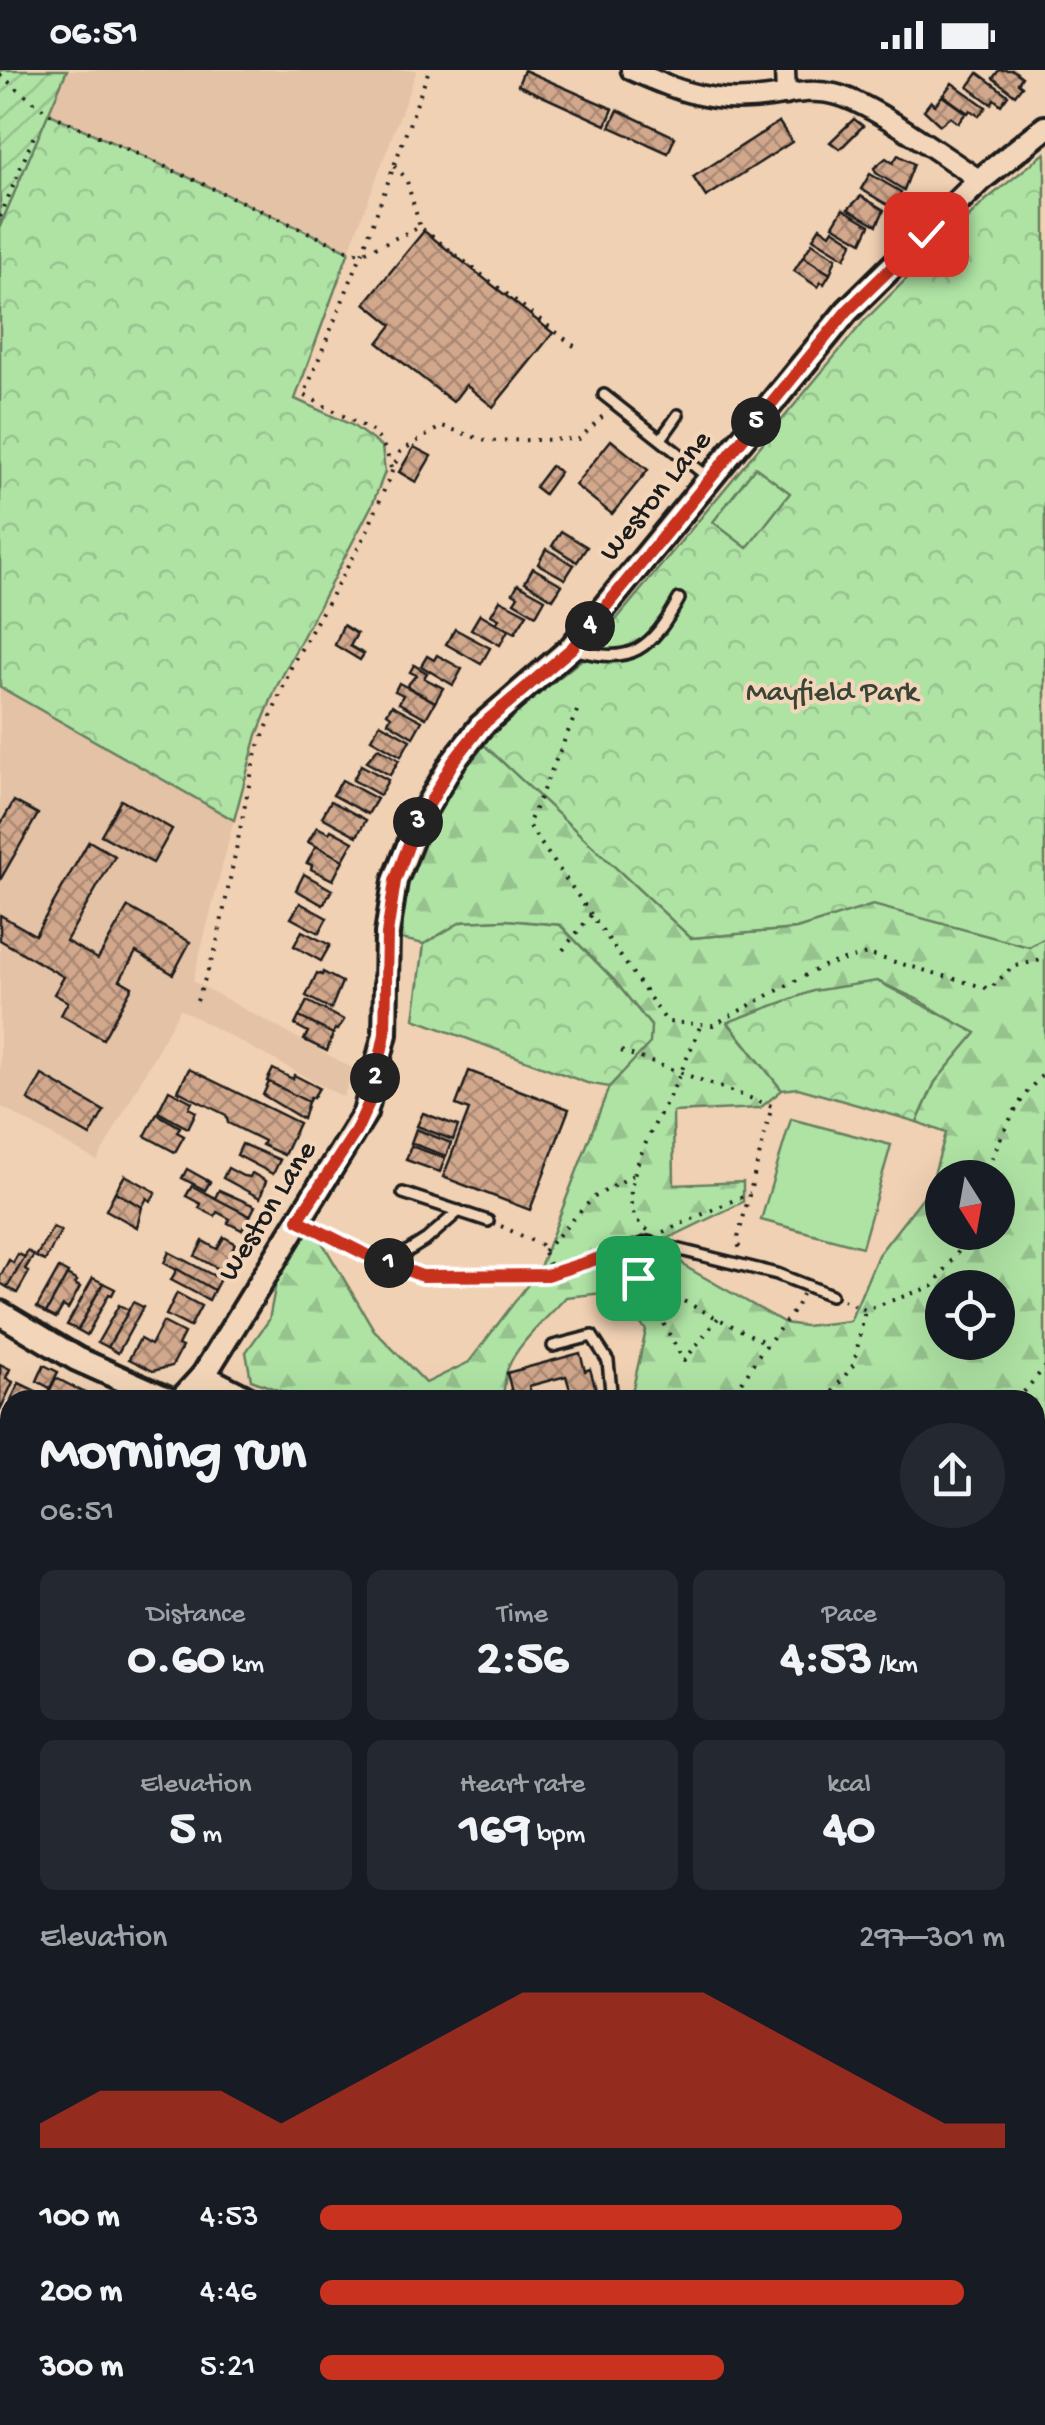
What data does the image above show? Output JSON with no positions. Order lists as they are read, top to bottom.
{
  "streets": {
    "street": ["Weston Lane"]
  },
  "parks": ["Mayfield Park"],
  "north": "bottom",
  "page": {
    "status": "06:51",
    "pins": [
      "5",
      "4",
      "3",
      "2",
      "1"
    ],
    "heading": ["Morning run", "06:51"],
    "stats": [
      ["Distance", "0.60 km"],
      ["Time", "2:56"],
      ["Pace", "4:53 /km"],
      ["Elevation", "5 m"],
      ["Heart rate", "169 bpm"],
      ["kcal", "40"]
    ],
    "chart": ["Elevation", "297–301 m"],
    "list": [
      {
        "name": "100 m",
        "note": "4:53"
      },
      {
        "name": "200 m",
        "note": "4:46"
      },
      {
        "name": "300 m",
        "note": "5:21"
      }
    ]
  }
}
